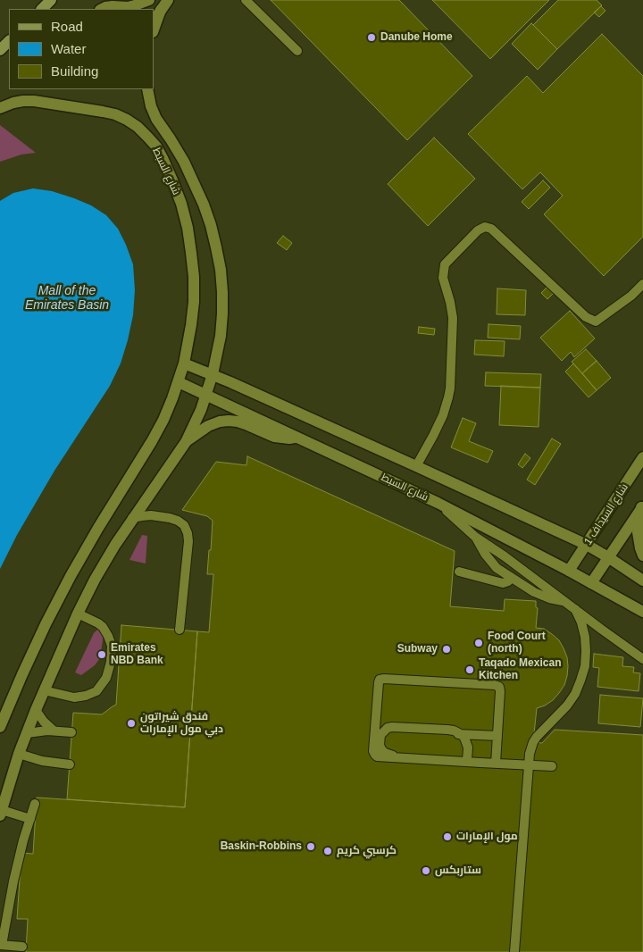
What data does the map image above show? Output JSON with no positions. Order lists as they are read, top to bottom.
{
  "streets": {
    "street": ["شارع السبط", "شارع السيداف 1"]
  },
  "crossings": [
    ["شارع السبط", "شارع السيداف 1"]
  ],
  "water": ["Mall of the Emirates Basin"],
  "places": [
    "Danube Home",
    "Food Court (north)",
    "Subway",
    "Emirates NBD Bank",
    "Taqado Mexican Kitchen",
    "فندق شيراتون دبي مول الإمارات",
    "مول الإمارات",
    "Baskin-Robbins",
    "كرسبي كريم",
    "ستاربكس"
  ],
  "legend": ["Road", "Water", "Building"]
}
